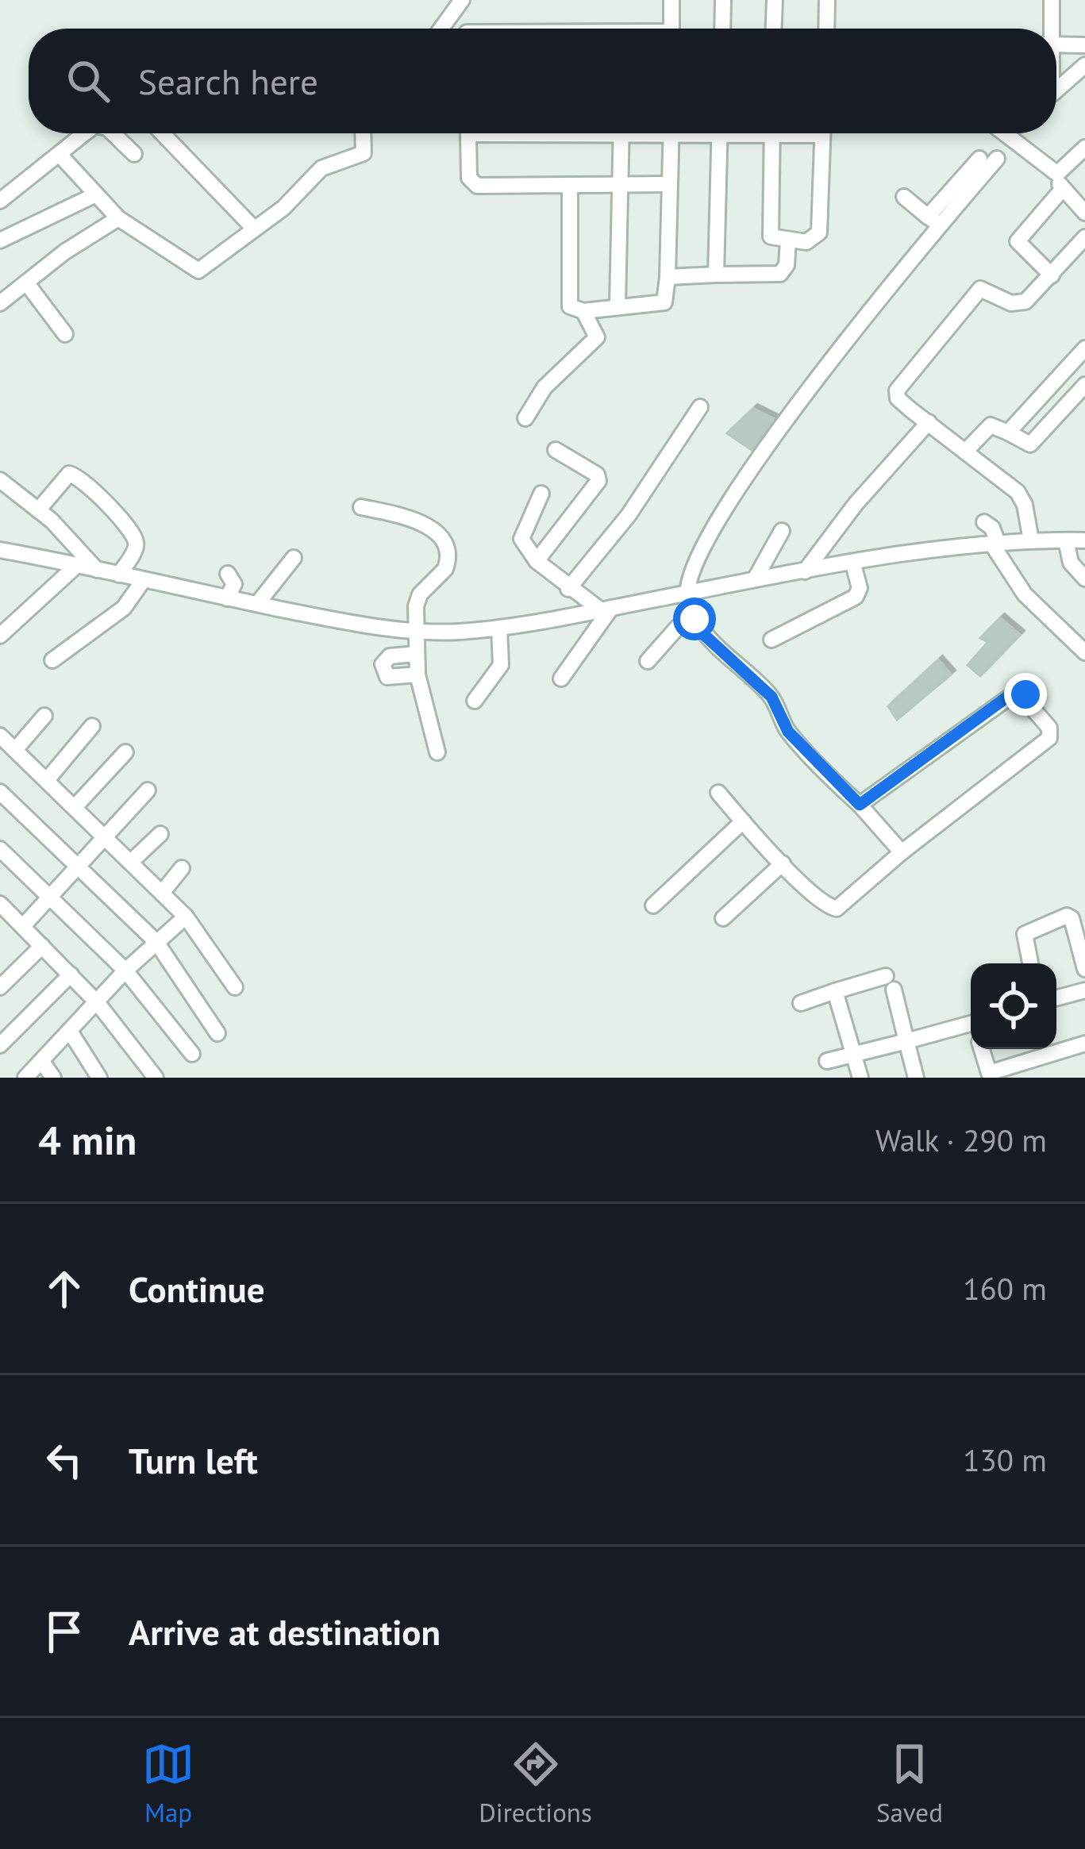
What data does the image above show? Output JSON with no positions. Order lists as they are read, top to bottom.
{
  "page": {
    "search": "Search here",
    "heading": ["4 min", "Walk · 290 m"],
    "list": [
      ["Continue", "160 m"],
      ["Turn left", "130 m"],
      "Arrive at destination"
    ],
    "nav": ["Map", "Directions", "Saved"]
  }
}
